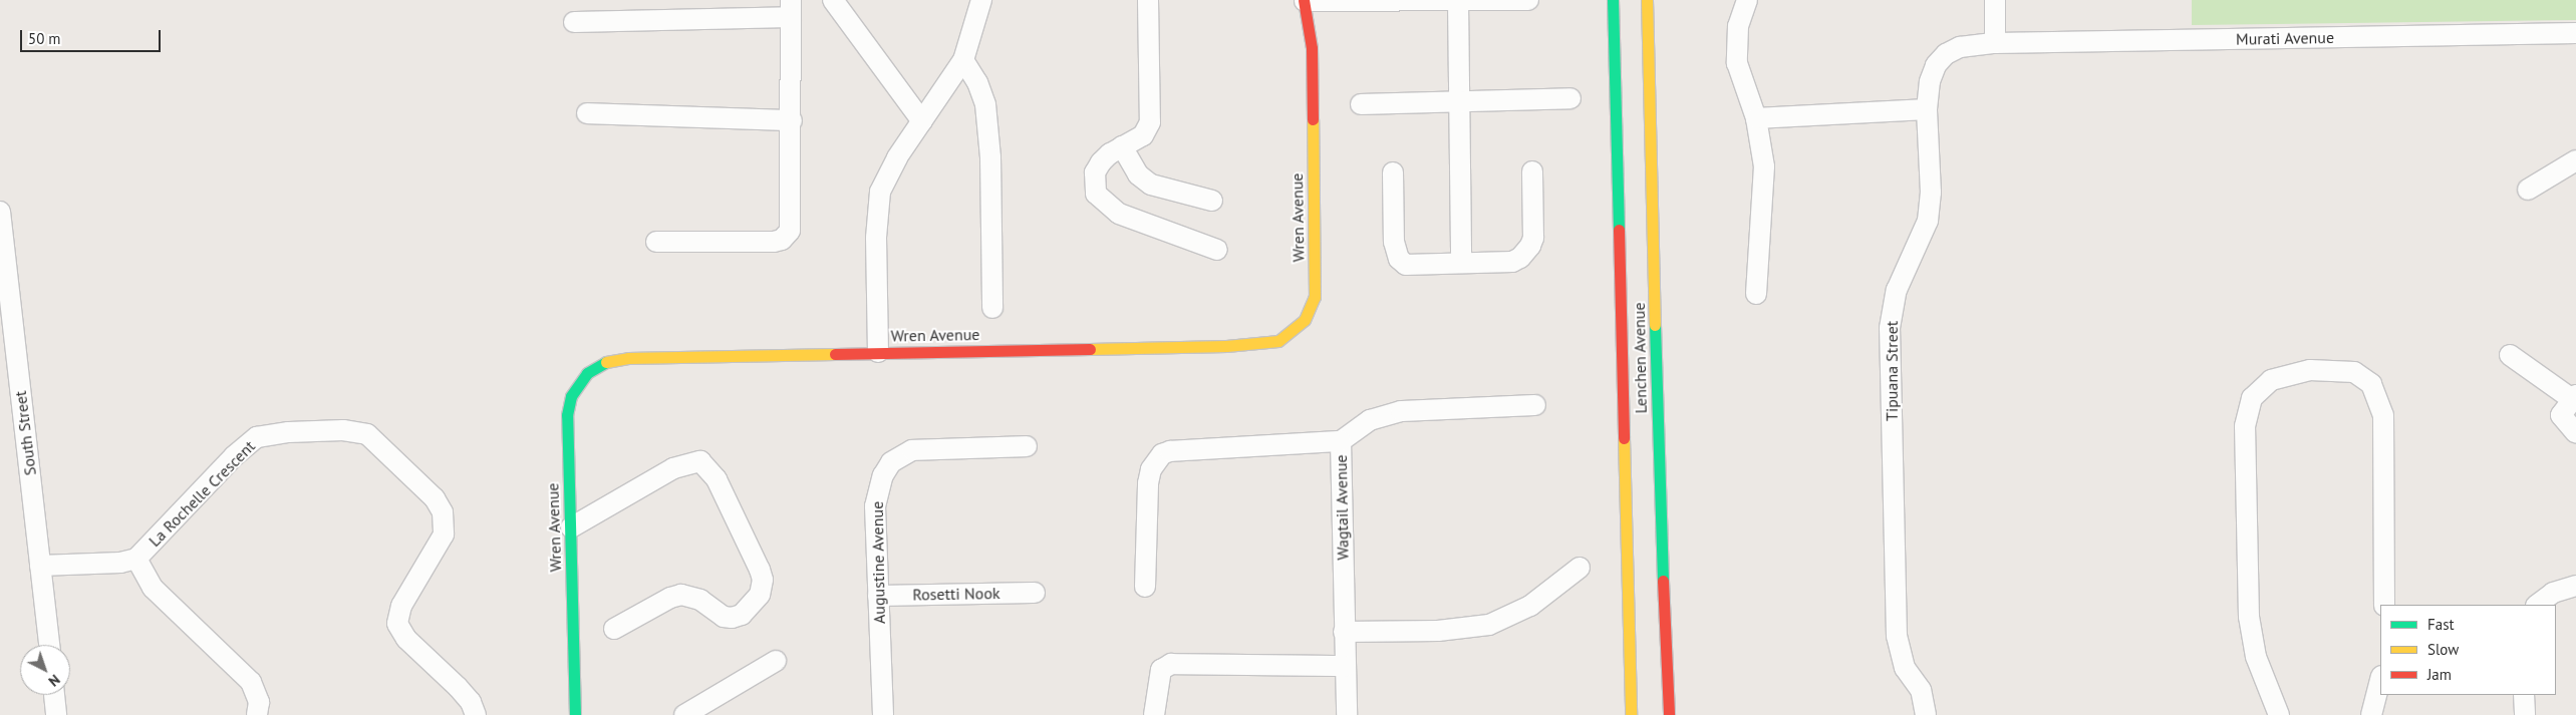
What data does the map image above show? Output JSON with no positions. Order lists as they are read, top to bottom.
{
  "streets": {
    "main road": ["Wren Avenue", "Lenchen Avenue"],
    "street": [
      "Murati Avenue",
      "Tipuana Street",
      "South Street",
      "La Rochelle Crescent",
      "Wagtail Avenue",
      "Augustine Avenue",
      "Rosetti Nook"
    ]
  },
  "crossings": [
    ["Murati Avenue", "Tipuana Street"],
    ["South Street", "La Rochelle Crescent"],
    ["Augustine Avenue", "Rosetti Nook"]
  ],
  "legend": ["Fast", "Slow", "Jam"],
  "scale_bar": "50 m",
  "north": "bottom right"
}
